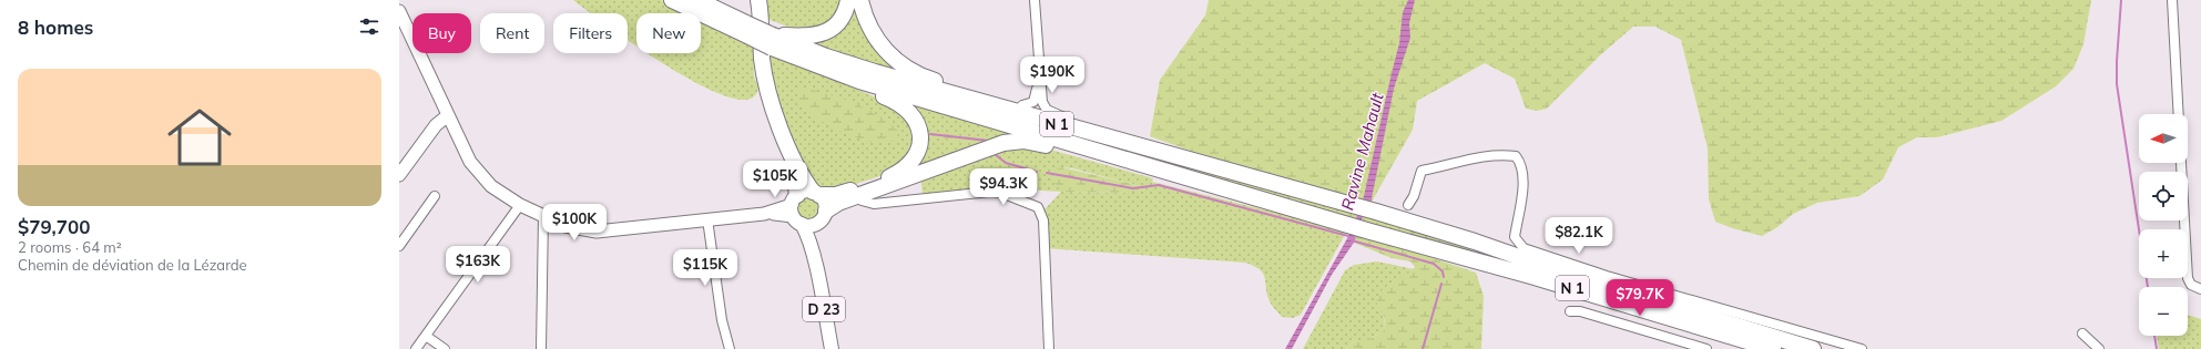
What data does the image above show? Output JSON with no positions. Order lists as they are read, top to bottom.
{
  "streets": {
    "highway": ["N 1"],
    "main road": ["D 23"]
  },
  "water": ["Ravine Mahault"],
  "north": "left",
  "page": {
    "heading": "8 homes",
    "chip": [
      "Buy",
      "Rent",
      "Filters",
      "New"
    ],
    "list": [
      {
        "name": "$79,700",
        "note": "2 rooms · 64 m² · Chemin de déviation de la Lézarde"
      }
    ],
    "price": [
      "$190K",
      "$105K",
      "$94.3K",
      "$100K",
      "$82.1K",
      "$163K",
      "$115K",
      "$79.7K"
    ],
    "map_buttons": ["+", "−"]
  }
}
